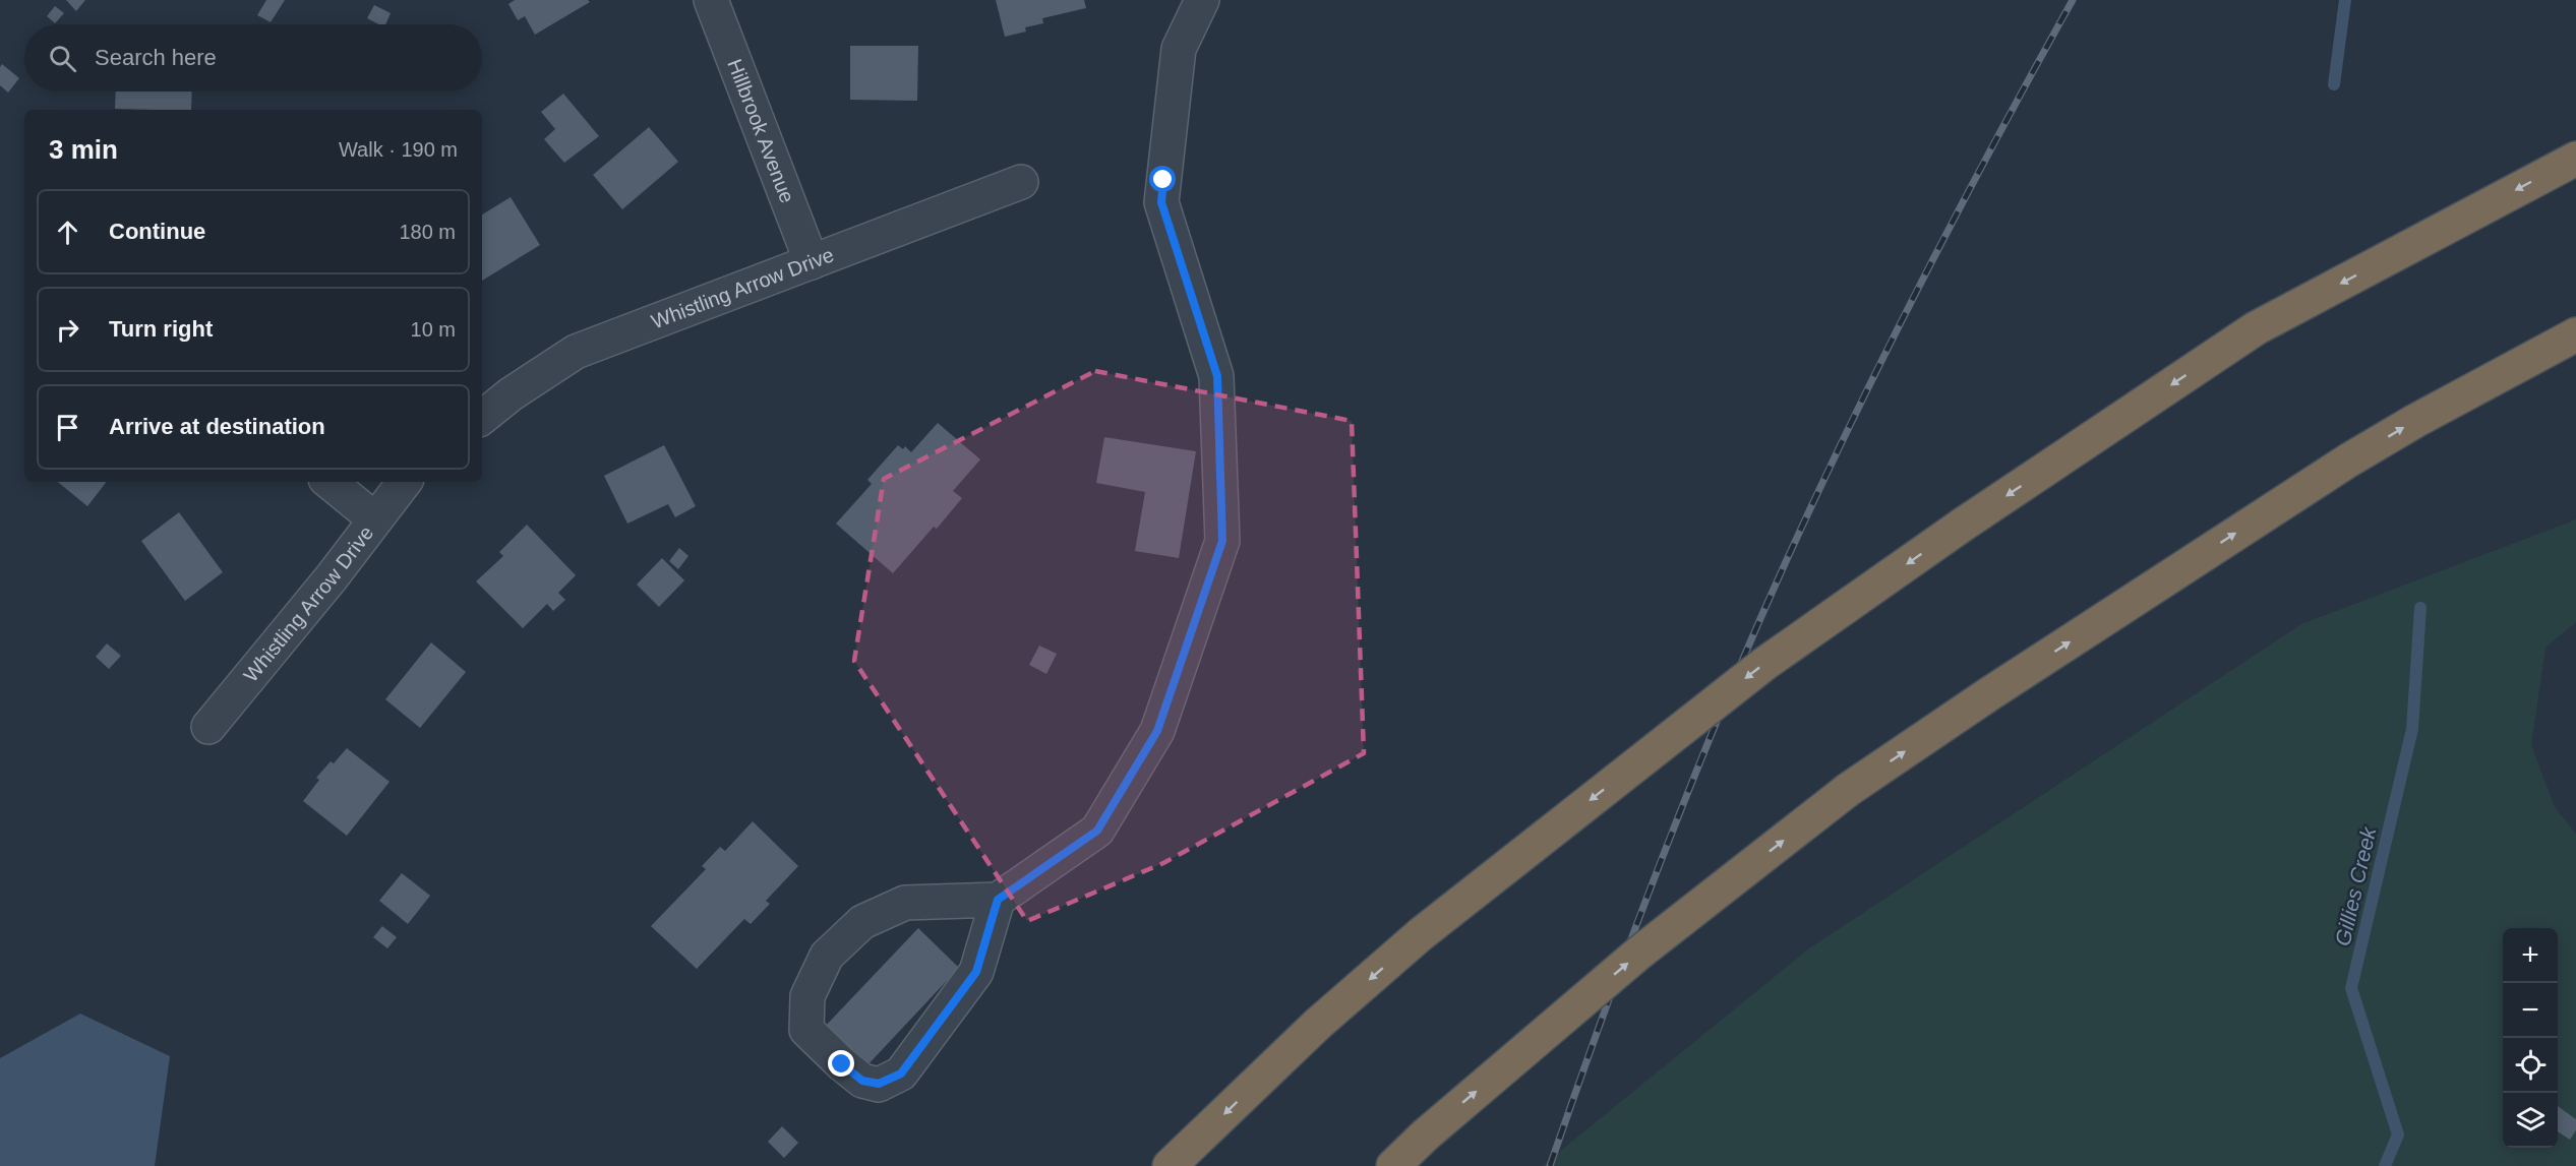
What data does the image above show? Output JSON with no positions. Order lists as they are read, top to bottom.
{
  "streets": {
    "street": ["Hillbrook Avenue", "Whistling Arrow Drive"]
  },
  "crossings": [
    ["Hillbrook Avenue", "Whistling Arrow Drive"]
  ],
  "water": ["Gillies Creek"],
  "page": {
    "search": "Search here",
    "heading": ["3 min", "Walk · 190 m"],
    "list": [
      ["Continue", "180 m"],
      ["Turn right", "10 m"],
      "Arrive at destination"
    ],
    "map_buttons": ["+", "−"]
  }
}
